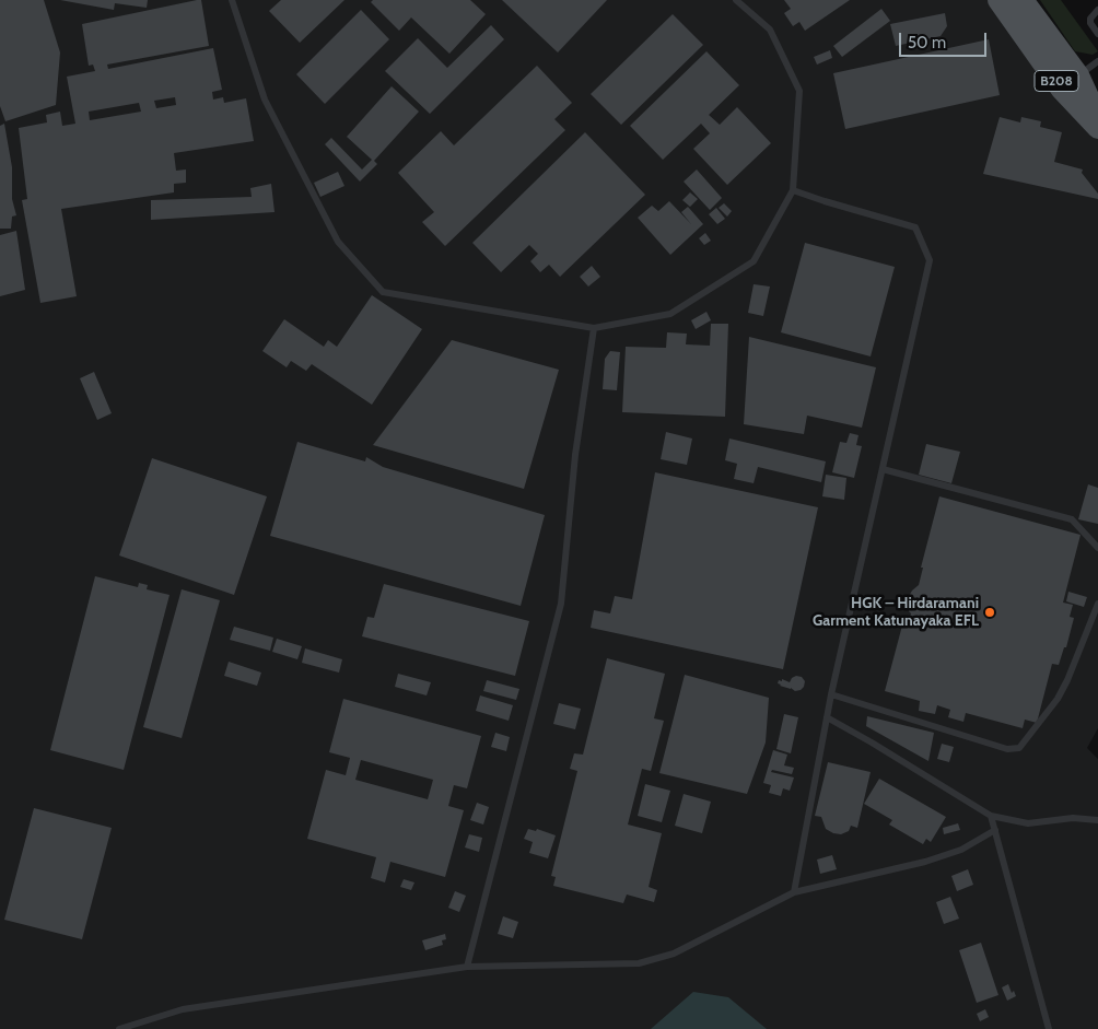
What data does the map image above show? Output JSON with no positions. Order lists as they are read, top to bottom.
{
  "streets": {
    "main road": ["B208"]
  },
  "places": ["HGK – Hirdaramani Garment Katunayaka EFL"],
  "scale_bar": "50 m"
}
